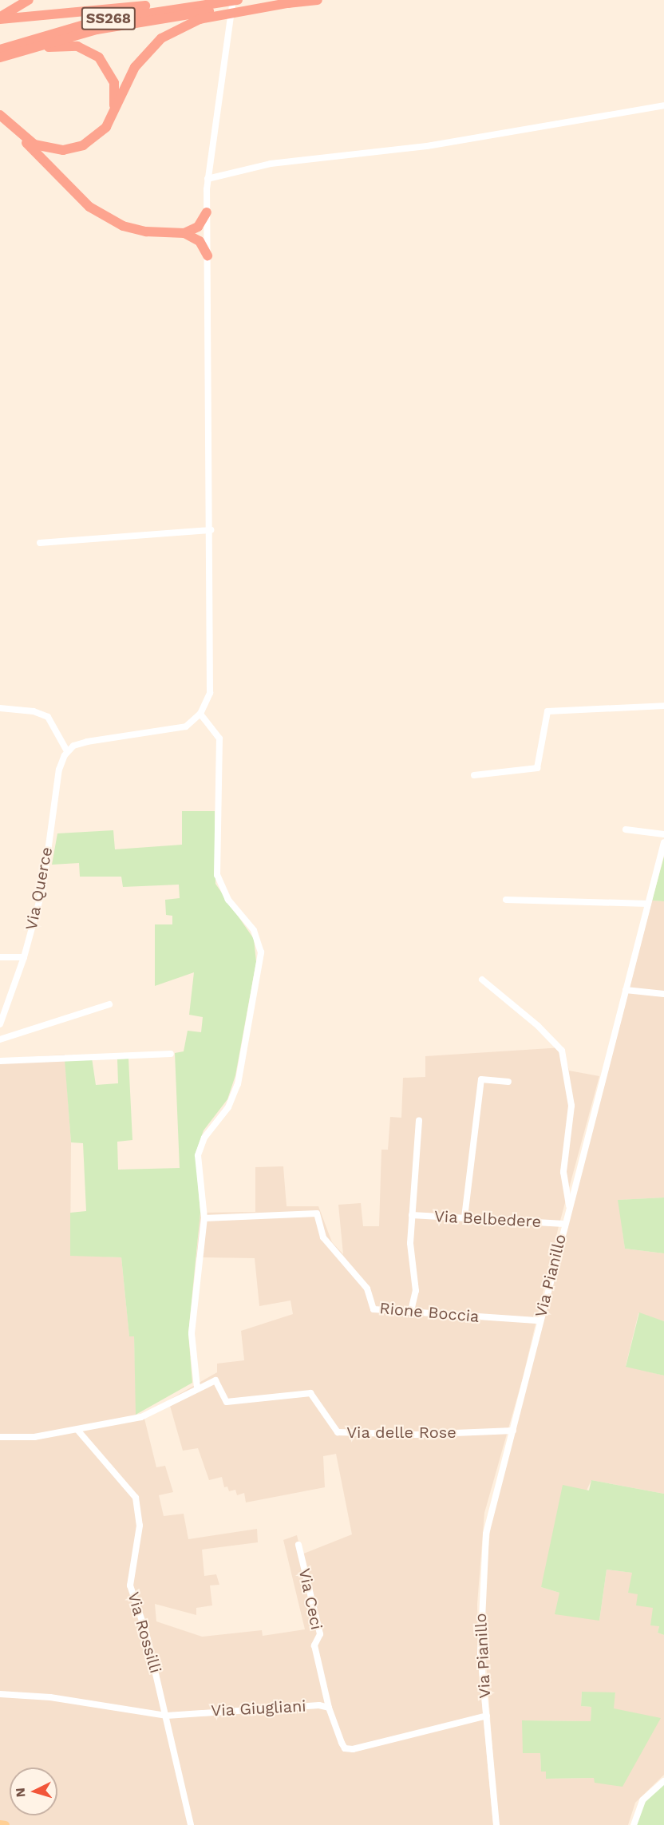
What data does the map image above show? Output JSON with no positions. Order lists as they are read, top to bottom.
{
  "streets": {
    "highway": ["SS268"],
    "street": [
      "Via Querce",
      "Via Belbedere",
      "Via Pianillo",
      "Rione Boccia",
      "Via delle Rose",
      "Via Ceci",
      "Via Rossilli",
      "Via Giugliani"
    ]
  },
  "crossings": [
    ["Via Belbedere", "Via Pianillo"],
    ["Via Pianillo", "Rione Boccia"],
    ["Via Pianillo", "Via delle Rose"],
    ["Via Pianillo", "Via Giugliani"],
    ["Via delle Rose", "Via Rossilli"],
    ["Via Ceci", "Via Giugliani"],
    ["Via Rossilli", "Via Giugliani"]
  ],
  "north": "left"
}
